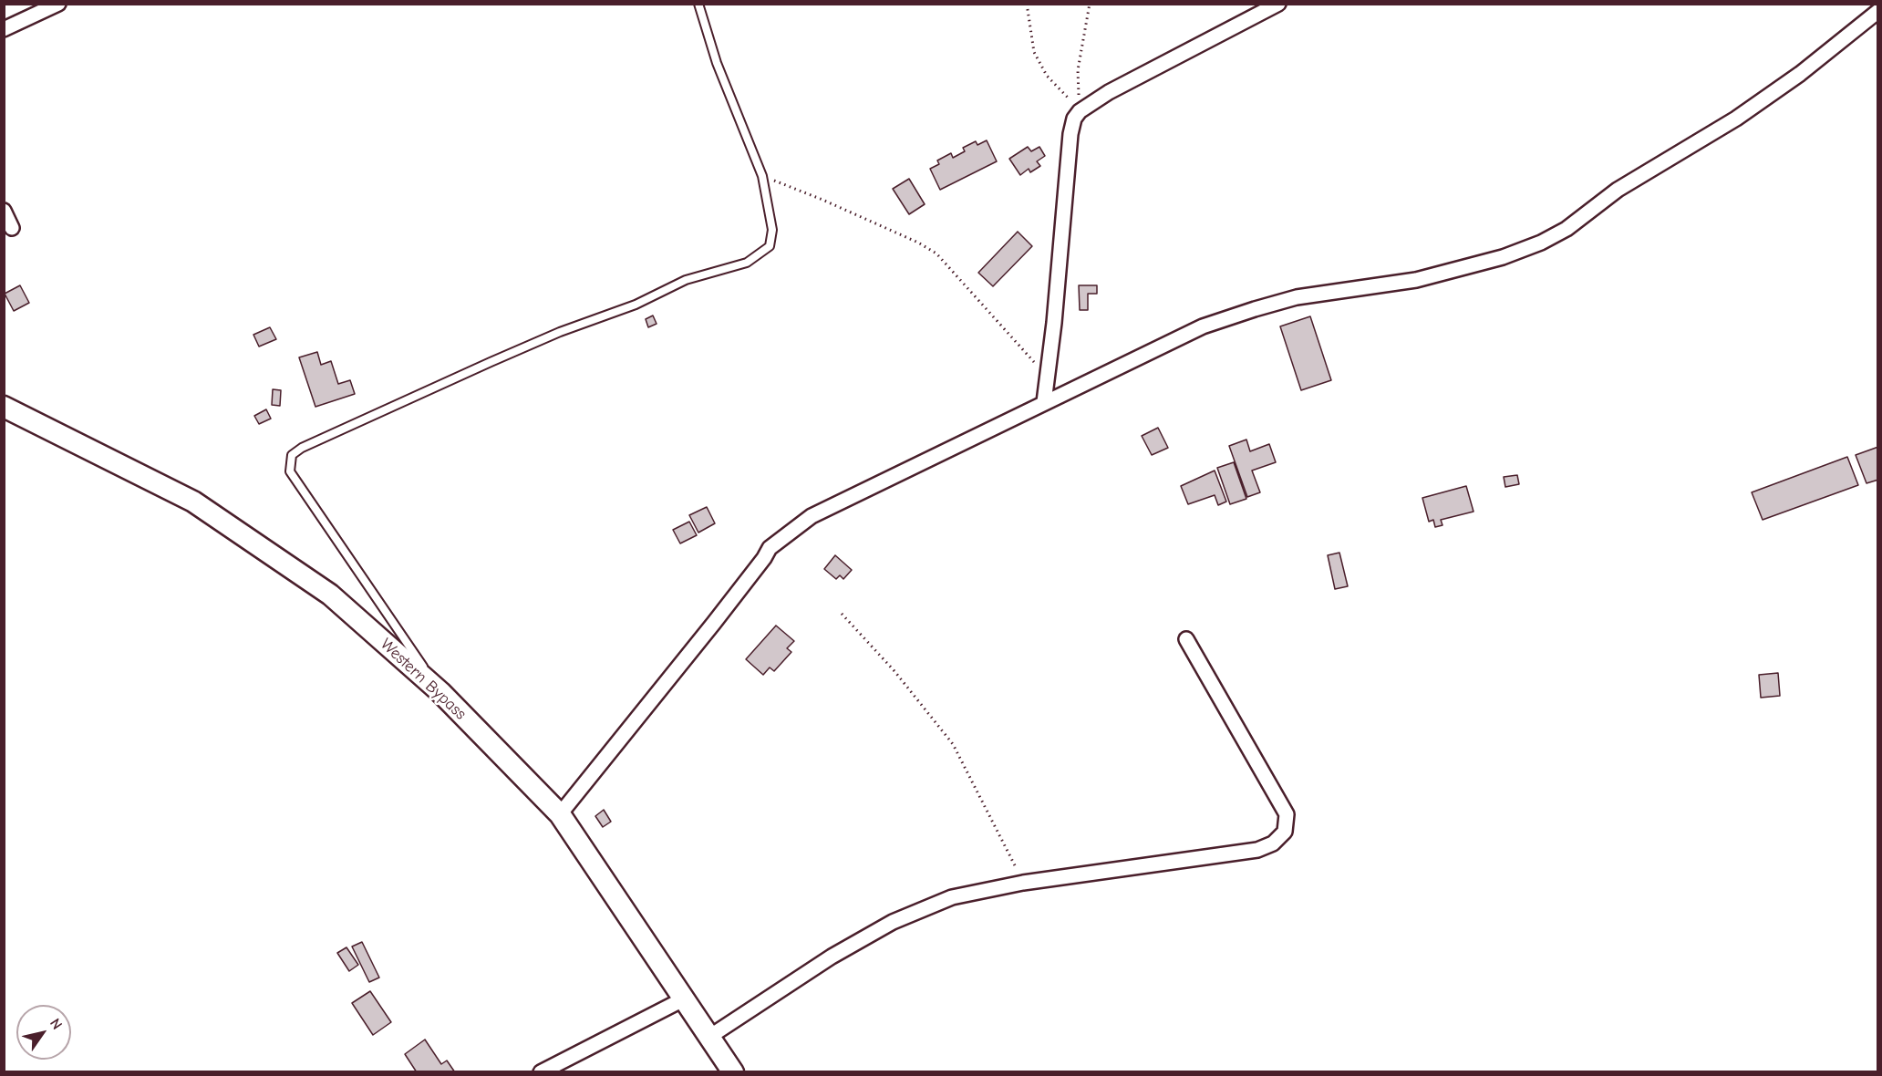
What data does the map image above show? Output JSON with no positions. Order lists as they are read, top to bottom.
{
  "streets": {
    "main road": ["Western Bypass"]
  },
  "north": "top right"
}
